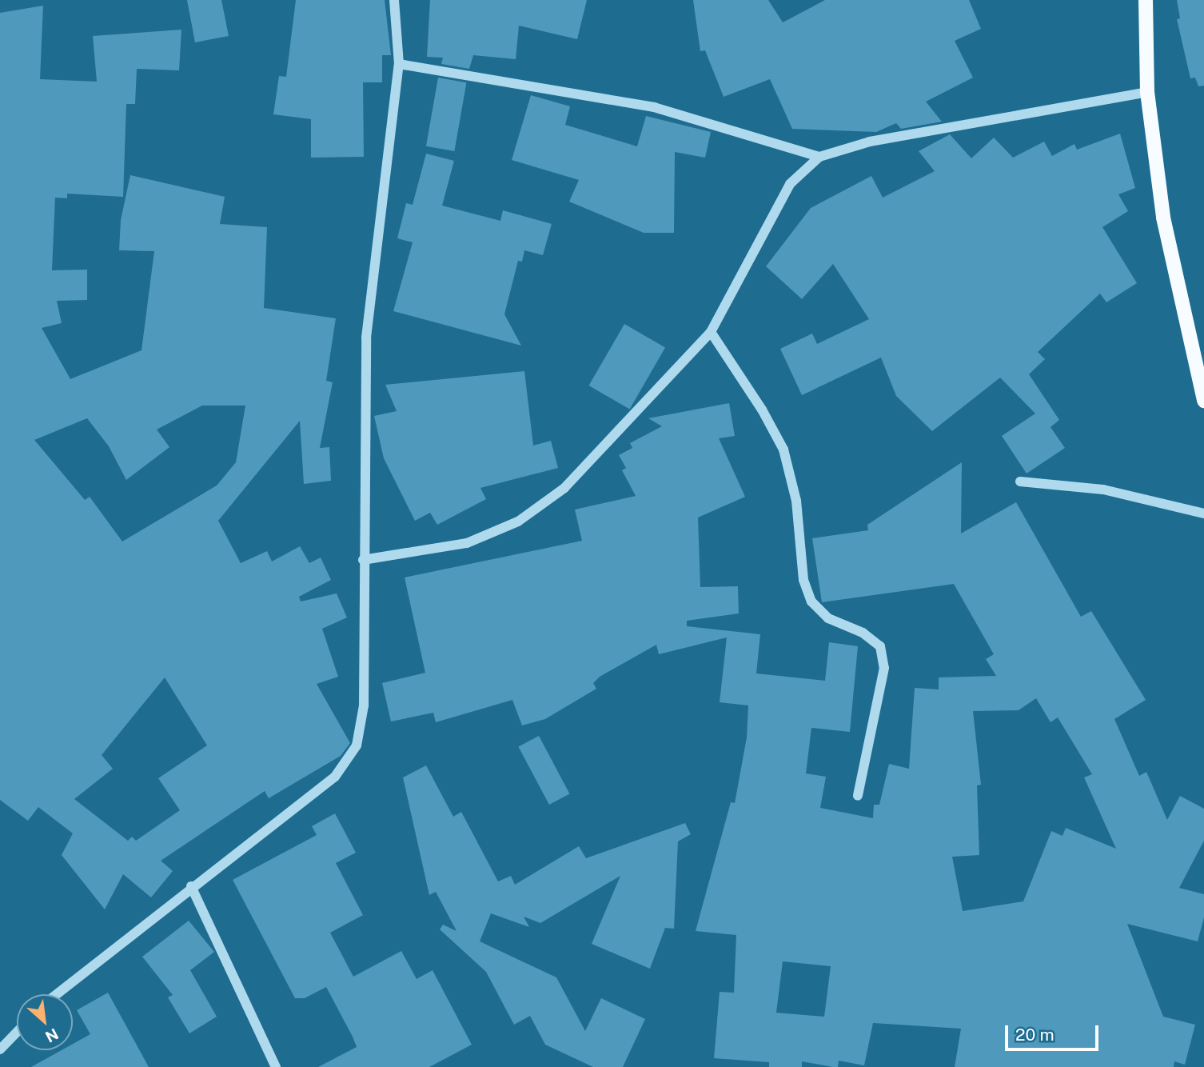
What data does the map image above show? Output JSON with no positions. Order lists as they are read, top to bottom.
{
  "scale_bar": "20 m",
  "north": "bottom right"
}
